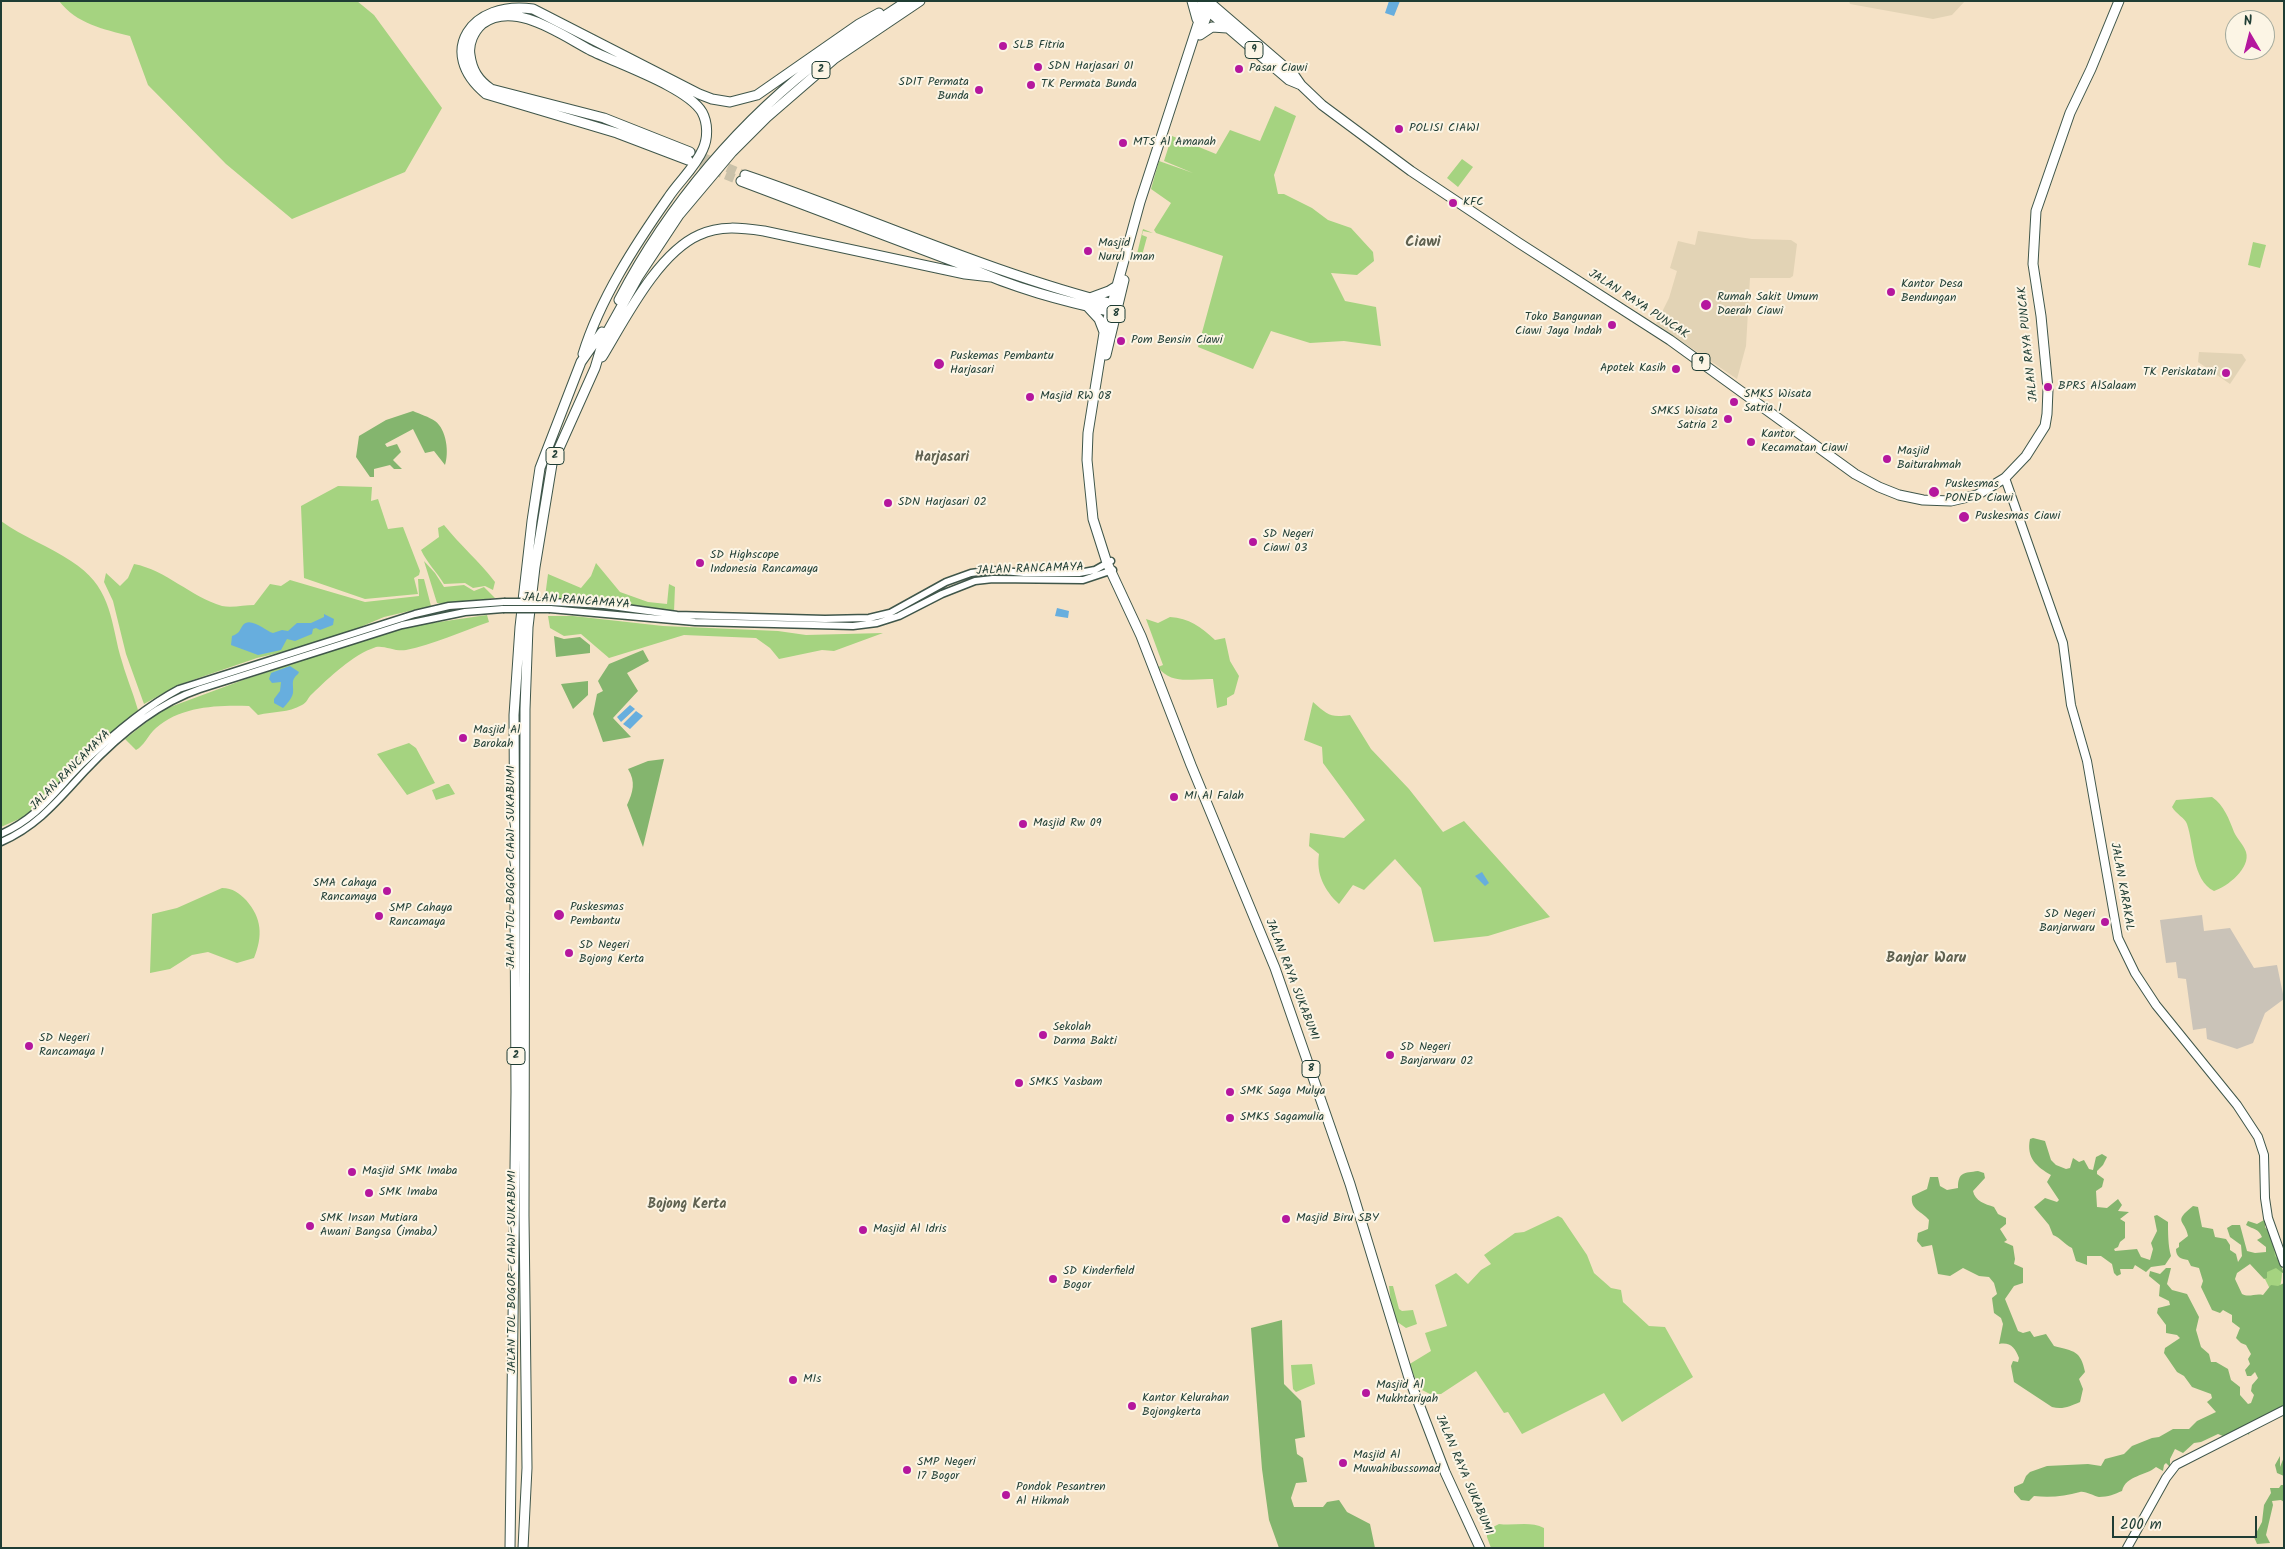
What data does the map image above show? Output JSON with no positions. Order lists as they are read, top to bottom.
{
  "streets": {
    "highway": [
      "9",
      "2",
      "JALAN RAYA PUNCAK",
      "8",
      "JALAN TOL BOGOR–CIAWI–SUKABUMI",
      "JALAN RAYA SUKABUMI"
    ],
    "main road": ["JALAN KARAKAL"],
    "street": ["JALAN RANCAMAYA"]
  },
  "crossings": [
    ["9", "JALAN RAYA PUNCAK"],
    ["9", "8"],
    ["JALAN RAYA PUNCAK", "JALAN KARAKAL"],
    ["8", "JALAN RAYA SUKABUMI"],
    ["JALAN RANCAMAYA", "JALAN RAYA SUKABUMI"]
  ],
  "districts": [
    "Ciawi",
    "Harjasari",
    "Banjar Waru",
    "Bojong Kerta"
  ],
  "places": [
    "SLB Fitria",
    "SDN Harjasari 01",
    "Pasar Ciawi",
    "TK Permata Bunda",
    "SDIT Permata Bunda",
    "POLISI CIAWI",
    "MTS Al Amanah",
    "KFC",
    "Masjid Nurul Iman",
    "Kantor Desa Bendungan",
    "Rumah Sakit Umum Daerah Ciawi",
    "Toko Bangunan Ciawi Jaya Indah",
    "Pom Bensin Ciawi",
    "Puskemas Pembantu Harjasari",
    "Apotek Kasih",
    "TK Periskatani",
    "BPRS AlSalaam",
    "Masjid RW 08",
    "SMKS Wisata Satria 1",
    "SMKS Wisata Satria 2",
    "Kantor Kecamatan Ciawi",
    "Masjid Baiturahmah",
    "Puskesmas PONED Ciawi",
    "SDN Harjasari 02",
    "Puskesmas Ciawi",
    "SD Negeri Ciawi 03",
    "SD Highscope Indonesia Rancamaya",
    "Masjid Al Barokah",
    "MI Al Falah",
    "Masjid Rw 09",
    "SMA Cahaya Rancamaya",
    "Puskesmas Pembantu",
    "SMP Cahaya Rancamaya",
    "SD Negeri Banjarwaru",
    "SD Negeri Bojong Kerta",
    "Sekolah Darma Bakti",
    "SD Negeri Rancamaya 1",
    "SD Negeri Banjarwaru 02",
    "SMKS Yasbam",
    "SMK Saga Mulya",
    "SMKS Sagamulia",
    "Masjid SMK Imaba",
    "SMK Imaba",
    "Masjid Biru SBY",
    "SMK Insan Mutiara Awani Bangsa (imaba)",
    "Masjid Al Idris",
    "SD Kinderfield Bogor",
    "MIs",
    "Masjid Al Mukhtariyah",
    "Kantor Kelurahan Bojongkerta",
    "Masjid Al Muwahibussomad",
    "SMP Negeri 17 Bogor",
    "Pondok Pesantren Al Hikmah"
  ],
  "scale_bar": "200 m",
  "north": "top"
}
